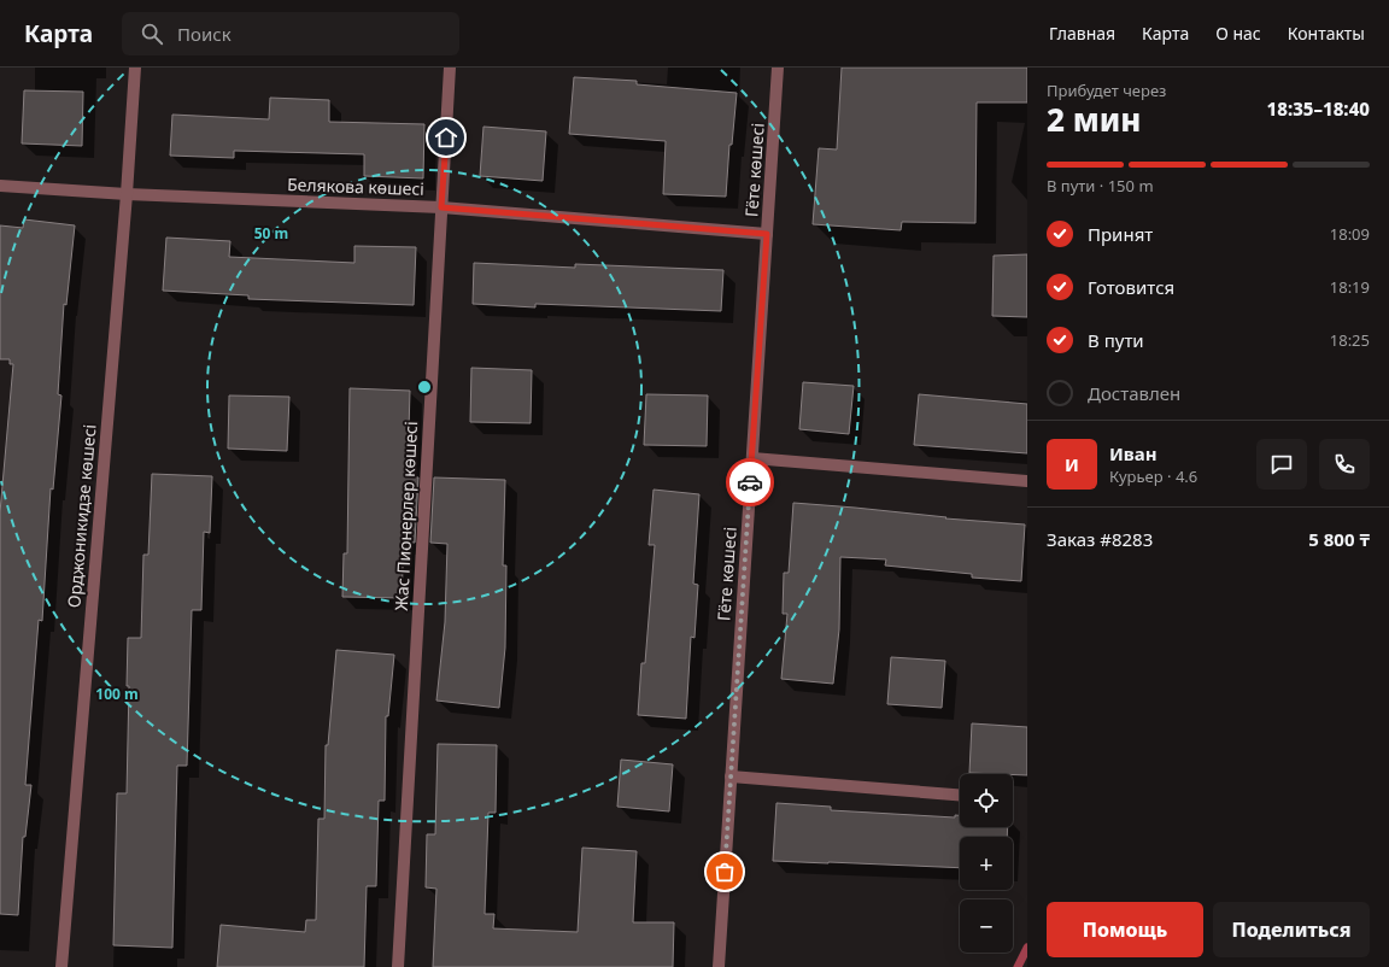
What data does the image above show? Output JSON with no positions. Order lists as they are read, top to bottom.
{
  "streets": {
    "street": [
      "Гёте көшесі",
      "Белякова көшесі",
      "Орджоникидзе көшесі",
      "Жас Пионерлер көшесі"
    ]
  },
  "crossings": [
    ["Гёте көшесі", "Белякова көшесі"],
    ["Белякова көшесі", "Орджоникидзе көшесі"],
    ["Белякова көшесі", "Жас Пионерлер көшесі"]
  ],
  "page": {
    "header": "Карта",
    "search": "Поиск",
    "nav": [
      "Главная",
      "Карта",
      "О нас",
      "Контакты"
    ],
    "heading": ["2 мин", "Прибудет через", "18:35–18:40"],
    "panel": [
      "Иван",
      "Курьер · 4.6",
      "Заказ #8283",
      "5 800 ₸"
    ],
    "bar": "В пути · 150 m",
    "list": [
      ["Принят", "18:09"],
      ["Готовится", "18:19"],
      ["В пути", "18:25"],
      "Доставлен"
    ],
    "round": "И",
    "map_buttons": ["+", "−"],
    "buttons": ["Помощь", "Поделиться"]
  },
  "rings": ["50 m", "100 m"]
}
